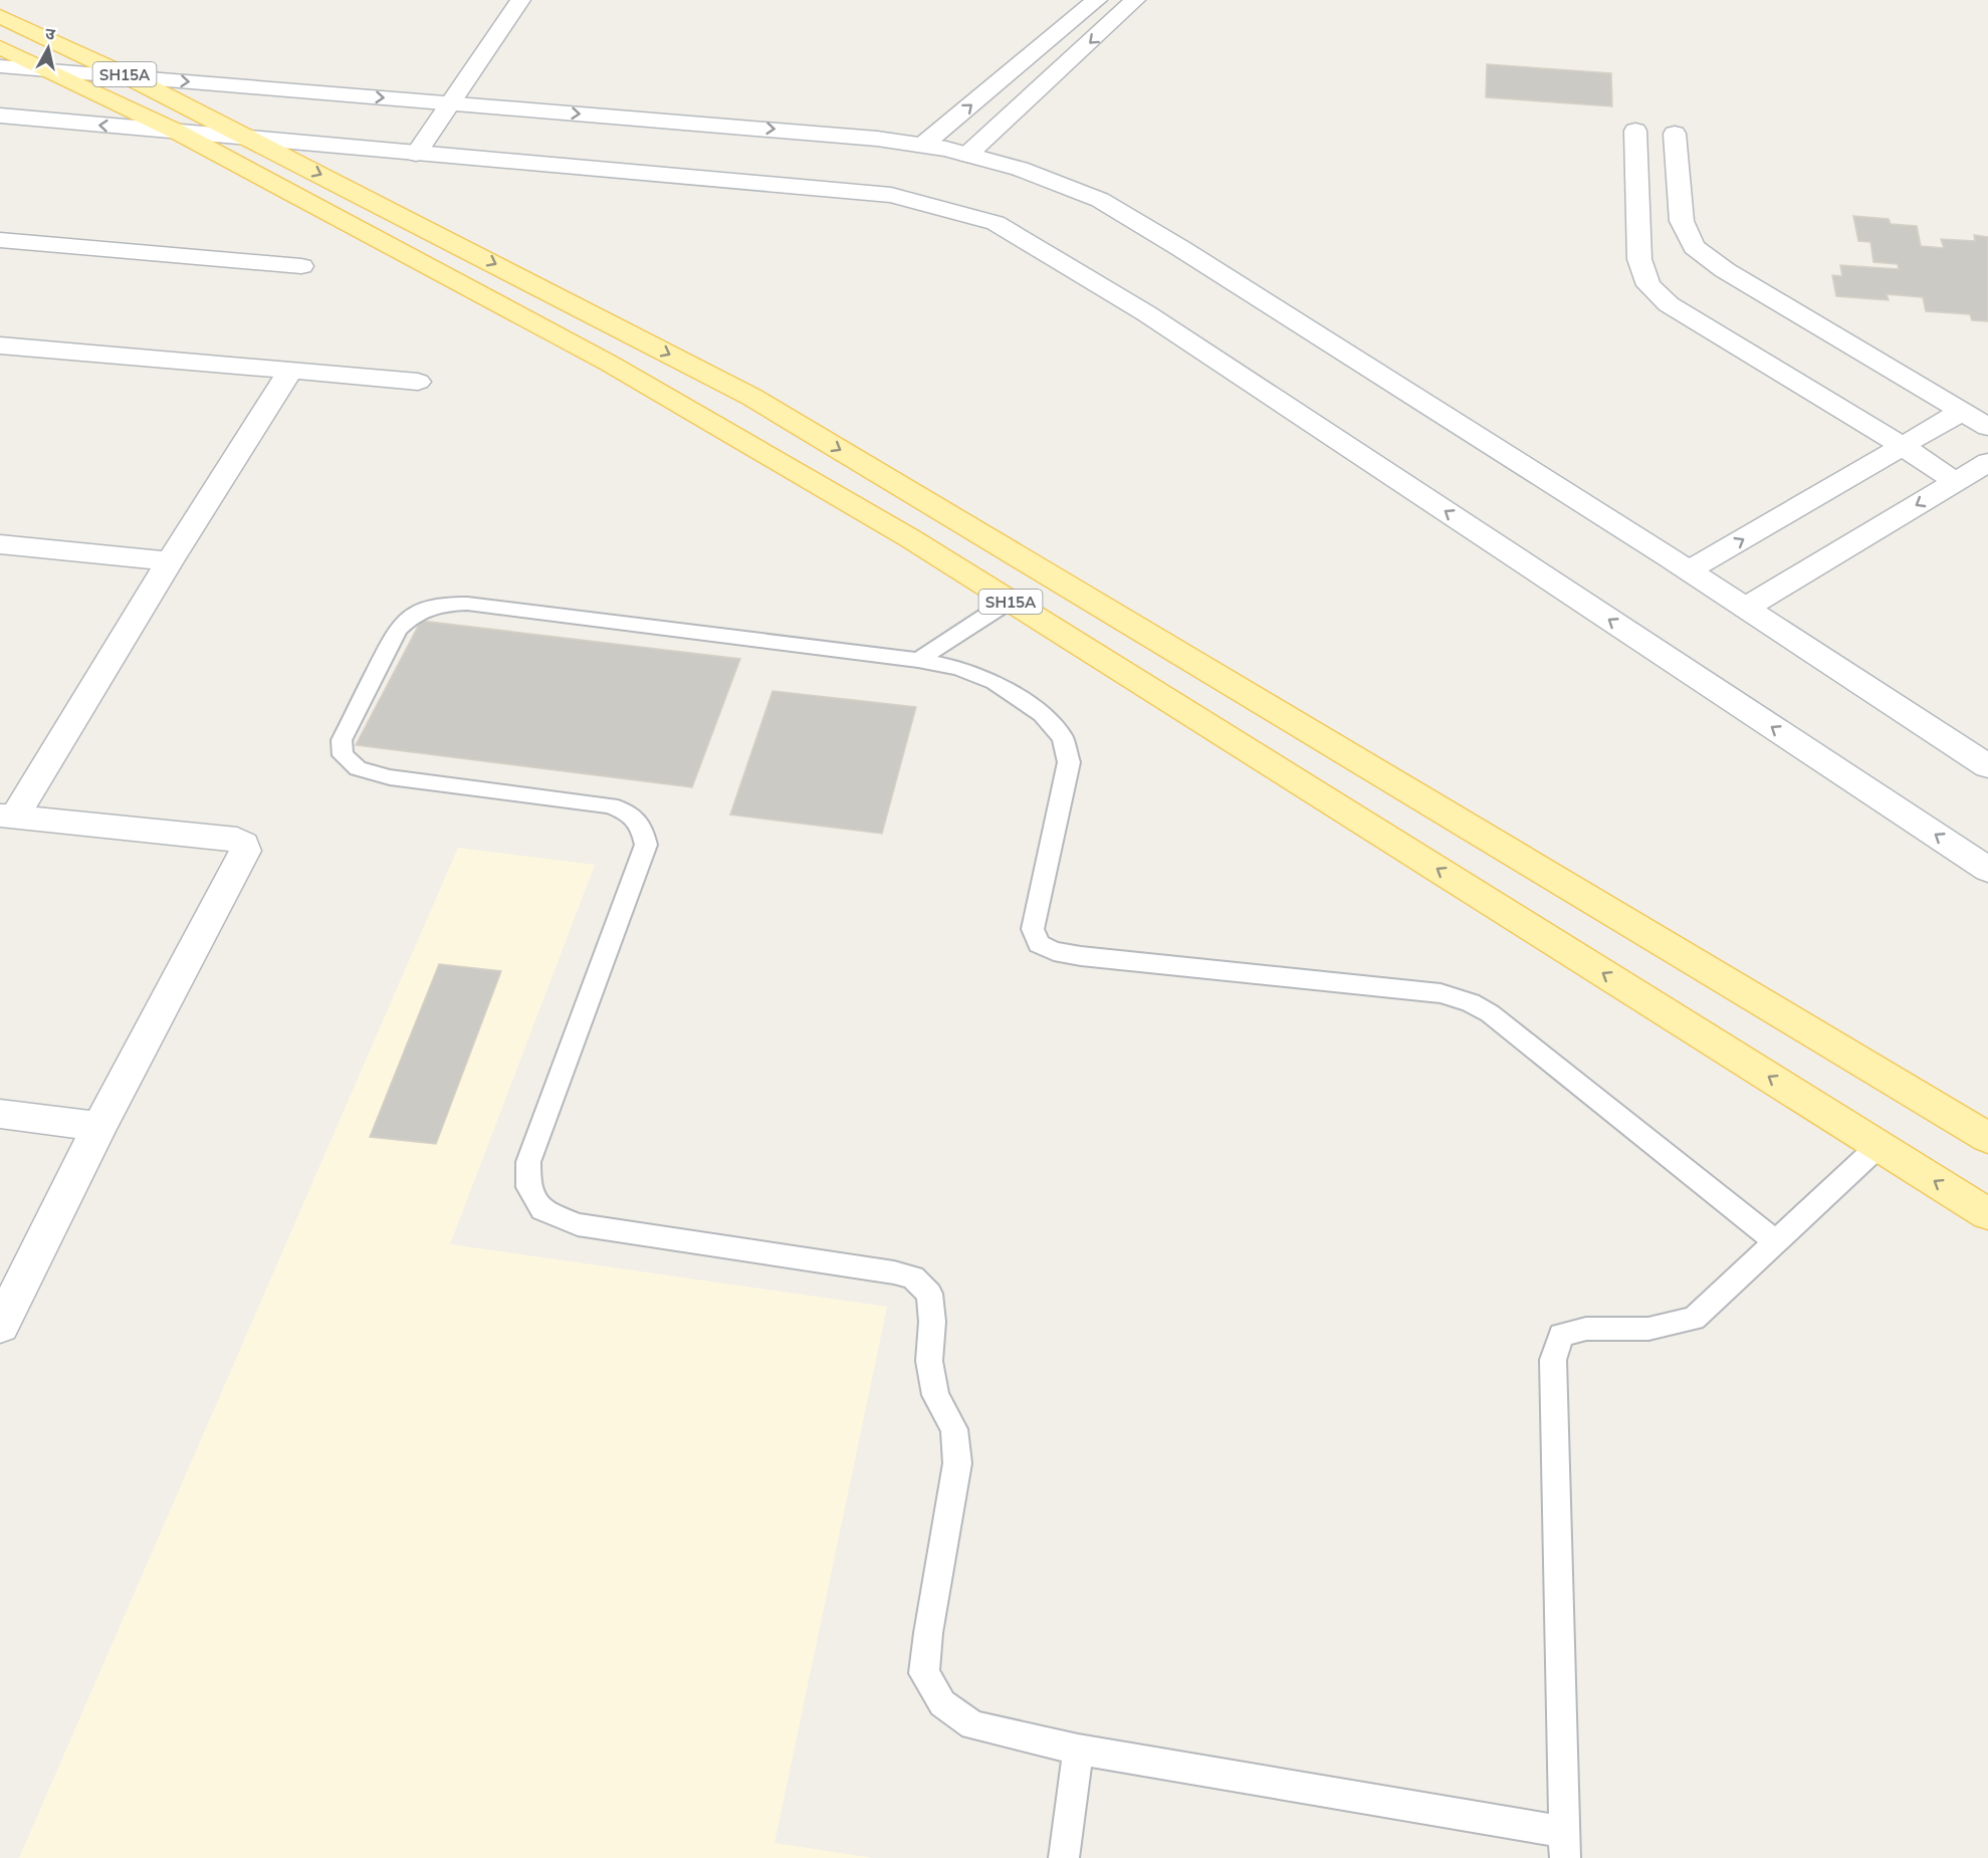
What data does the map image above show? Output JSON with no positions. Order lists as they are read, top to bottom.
{
  "streets": {
    "main road": ["SH15A"]
  },
  "north": "top"
}
